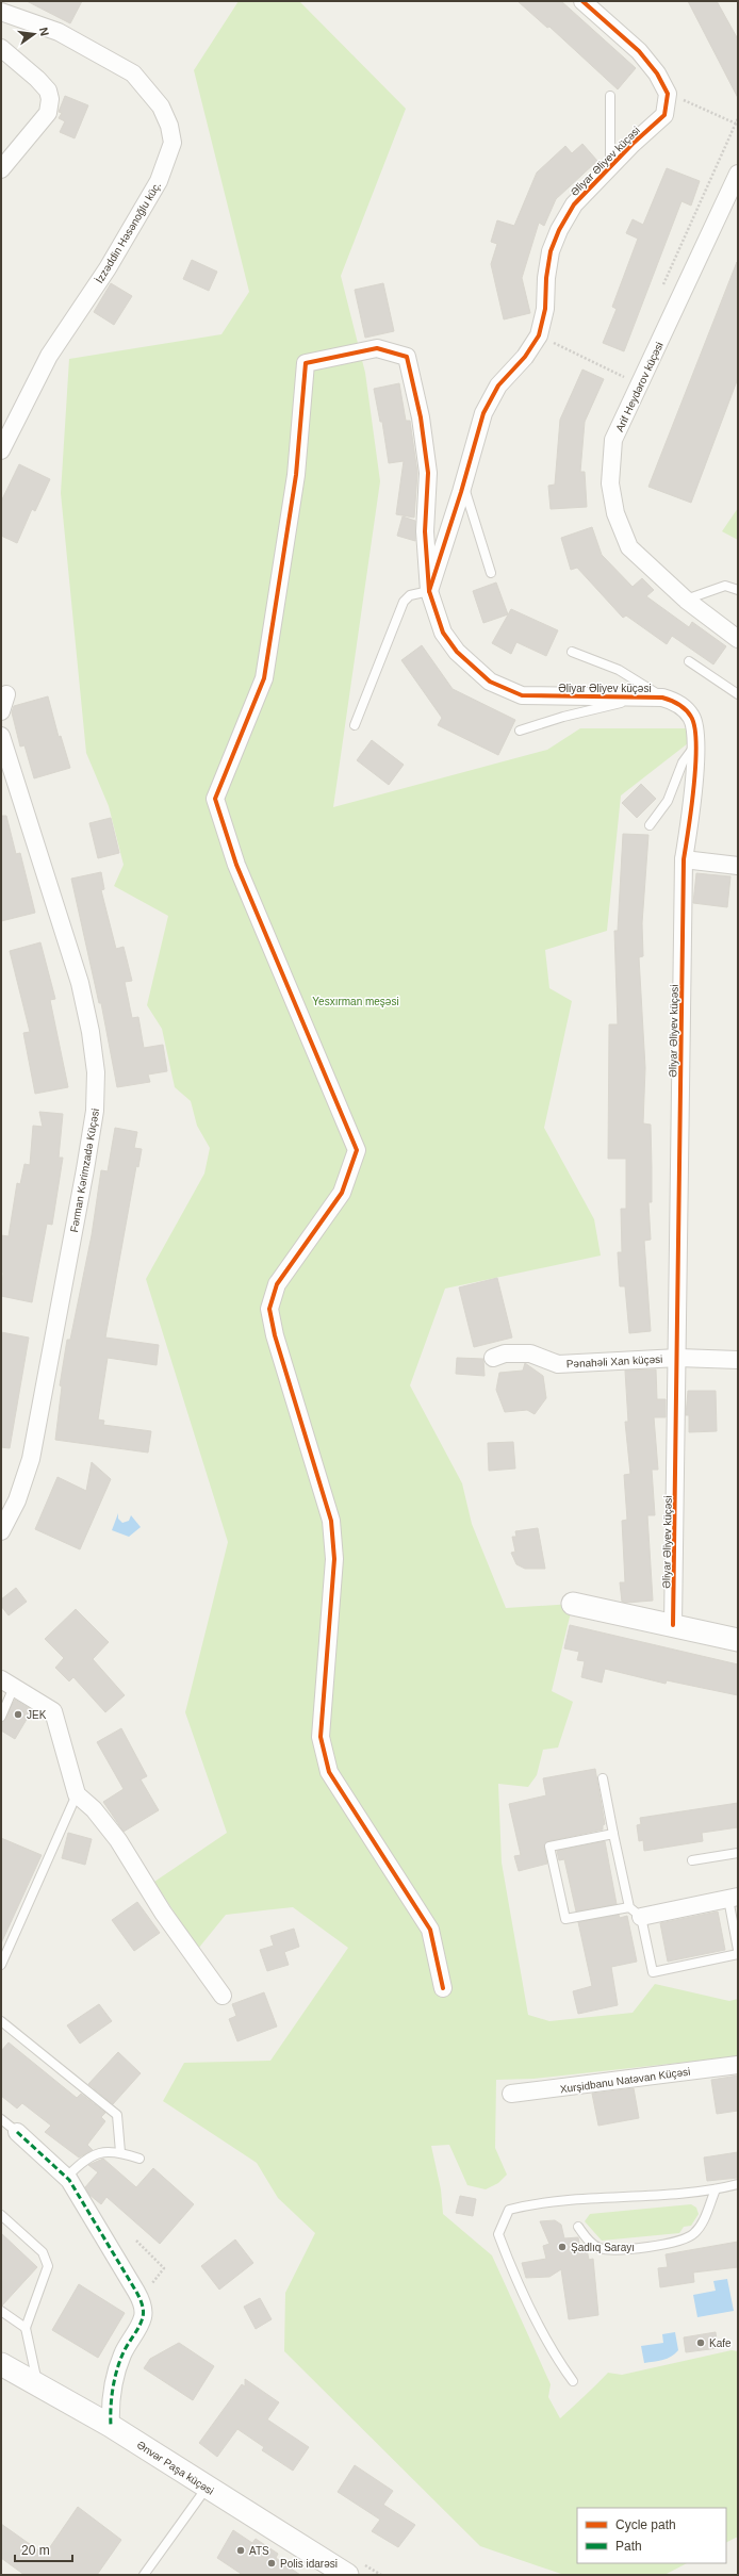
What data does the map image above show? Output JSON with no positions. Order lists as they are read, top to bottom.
{
  "streets": {
    "street": [
      "Əliyar Əliyev küçəsi",
      "İzzəddin Həsənoğlu küç.",
      "Arif Heydərov küçəsi",
      "Fərman Kərimzadə Küçəsi",
      "Pənahəli Xan küçəsi",
      "Xurşidbanu Natəvan Küçəsi",
      "Ənvər Paşa küçəsi"
    ]
  },
  "crossings": [
    ["Əliyar Əliyev küçəsi", "Pənahəli Xan küçəsi"]
  ],
  "parks": ["Yesxırman meşəsi"],
  "places": [
    "JEK",
    "Şadlıq Sarayı",
    "Kafe",
    "ATS",
    "Polis idarəsi"
  ],
  "legend": ["Cycle path", "Path"],
  "scale_bar": "20 m",
  "north": "right"
}
